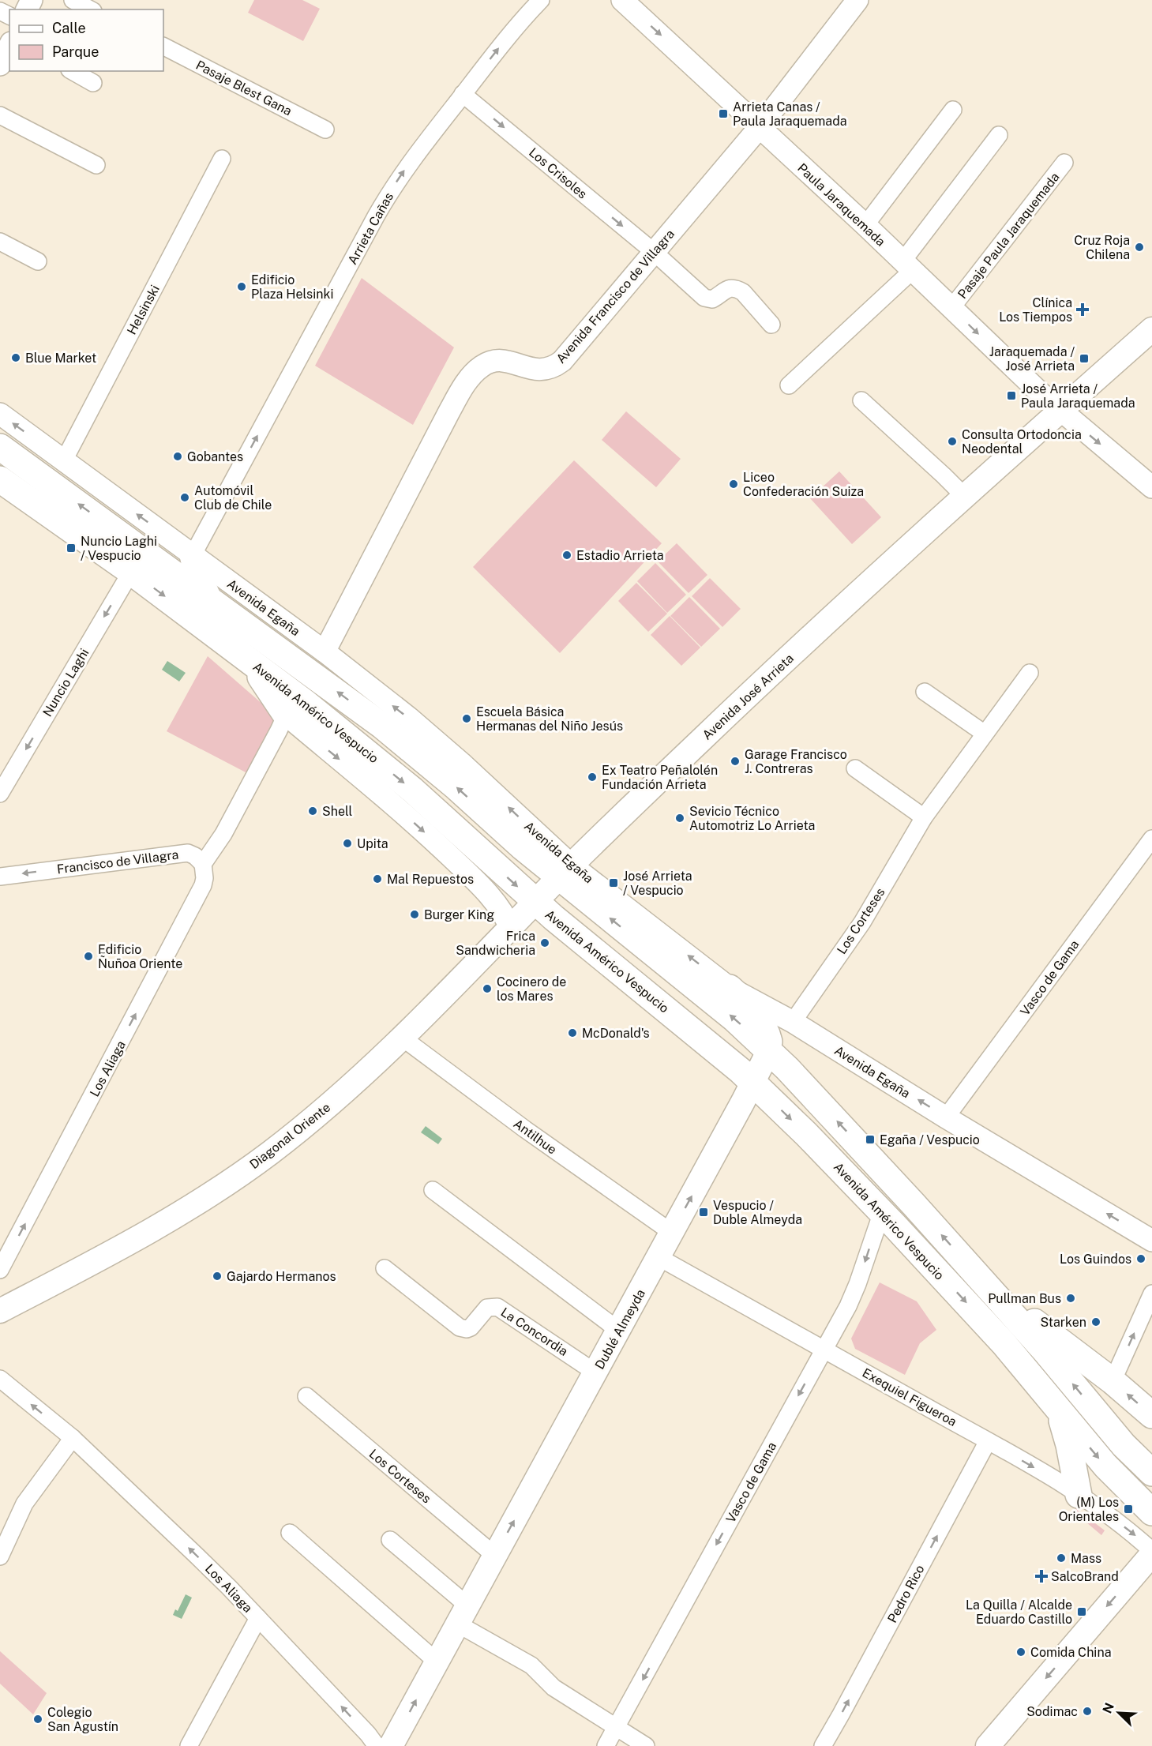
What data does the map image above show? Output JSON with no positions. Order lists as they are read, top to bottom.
{
  "streets": {
    "main road": [
      "Avenida José Arrieta",
      "Avenida Américo Vespucio",
      "Diagonal Oriente",
      "Dublé Almeyda"
    ],
    "street": [
      "Pasaje Blest Gana",
      "Los Crisoles",
      "Paula Jaraquemada",
      "Arrieta Cañas",
      "Pasaje Paula Jaraquemada",
      "Avenida Francisco de Villagra",
      "Helsinski",
      "Avenida Egaña",
      "Nuncio Laghi",
      "Francisco de Villagra",
      "Los Corteses",
      "Vasco de Gama",
      "Los Aliaga",
      "Antilhue",
      "La Concordia",
      "Exequiel Figueroa",
      "Pedro Rico"
    ]
  },
  "crossings": [
    ["Los Crisoles", "Arrieta Cañas"],
    ["Los Crisoles", "Avenida Francisco de Villagra"],
    ["Paula Jaraquemada", "Pasaje Paula Jaraquemada"],
    ["Paula Jaraquemada", "Avenida Francisco de Villagra"],
    ["Paula Jaraquemada", "Avenida José Arrieta"],
    ["Arrieta Cañas", "Avenida Egaña"],
    ["Avenida Francisco de Villagra", "Avenida Egaña"],
    ["Helsinski", "Avenida Egaña"],
    ["Avenida Egaña", "Avenida José Arrieta"],
    ["Avenida Egaña", "Avenida Américo Vespucio"],
    ["Avenida Egaña", "Los Corteses"],
    ["Avenida Egaña", "Vasco de Gama"],
    ["Nuncio Laghi", "Avenida Américo Vespucio"],
    ["Avenida José Arrieta", "Avenida Américo Vespucio"],
    ["Avenida José Arrieta", "Diagonal Oriente"],
    ["Avenida Américo Vespucio", "Vasco de Gama"],
    ["Avenida Américo Vespucio", "Diagonal Oriente"],
    ["Avenida Américo Vespucio", "Dublé Almeyda"],
    ["Francisco de Villagra", "Los Aliaga"],
    ["Los Corteses", "Dublé Almeyda"],
    ["Vasco de Gama", "Exequiel Figueroa"],
    ["Diagonal Oriente", "Antilhue"],
    ["Antilhue", "Dublé Almeyda"],
    ["Dublé Almeyda", "La Concordia"],
    ["Dublé Almeyda", "Exequiel Figueroa"],
    ["Exequiel Figueroa", "Pedro Rico"]
  ],
  "one_way": [
    "Los Crisoles",
    "Arrieta Cañas",
    "Avenida Egaña",
    "Nuncio Laghi",
    "Francisco de Villagra",
    "Vasco de Gama",
    "Los Aliaga",
    "Dublé Almeyda",
    "Pedro Rico"
  ],
  "places": {
    "transit": [
      "Arrieta Canas / Paula Jaraquemada",
      "Jaraquemada / José Arrieta",
      "José Arrieta / Paula Jaraquemada",
      "Nuncio Laghi / Vespucio",
      "José Arrieta / Vespucio",
      "Egaña / Vespucio",
      "Vespucio / Duble Almeyda",
      "(M) Los Orientales",
      "La Quilla / Alcalde Eduardo Castillo"
    ],
    "other": [
      "Cruz Roja Chilena",
      "Edificio Plaza Helsinki",
      "Blue Market",
      "Consulta Ortodoncia Neodental",
      "Gobantes",
      "Liceo Confederación Suiza",
      "Automóvil Club de Chile",
      "Estadio Arrieta",
      "Escuela Básica Hermanas del Niño Jesús",
      "Garage Francisco J. Contreras",
      "Ex Teatro Peñalolén Fundación Arrieta",
      "Shell",
      "Sevicio Técnico Automotriz Lo Arrieta",
      "Upita",
      "Mal Repuestos",
      "Burger King",
      "Frica Sandwicheria",
      "Edificio Ñuñoa Oriente",
      "Cocinero de los Mares",
      "McDonald's",
      "Los Guindos",
      "Gajardo Hermanos",
      "Pullman Bus",
      "Starken",
      "Mass",
      "Comida China",
      "Sodimac",
      "Colegio San Agustín"
    ],
    "health": ["Clínica Los Tiempos", "SalcoBrand"]
  },
  "legend": ["Calle", "Parque"],
  "north": "top left"
}
